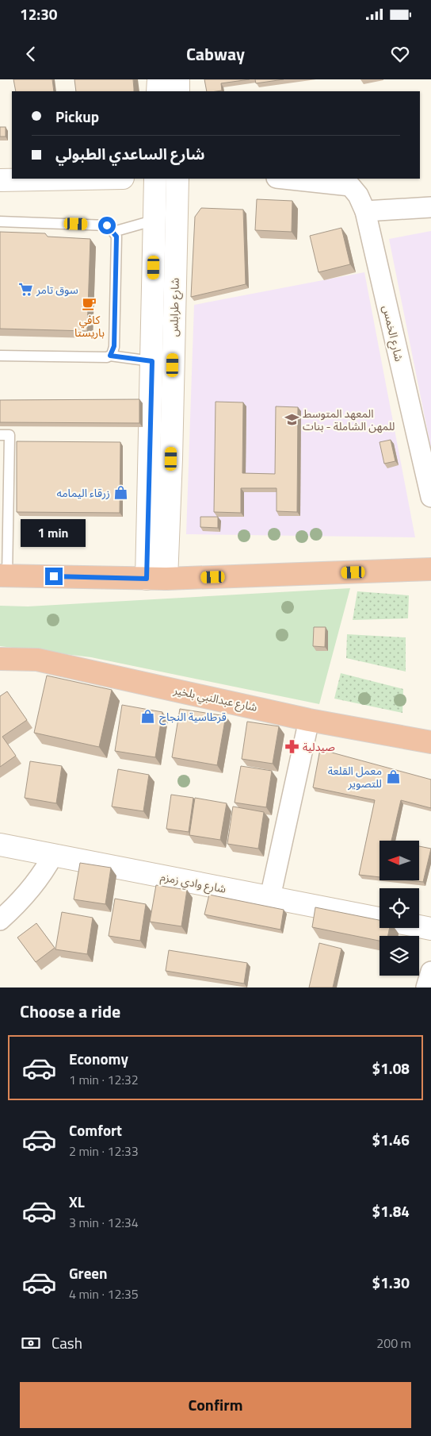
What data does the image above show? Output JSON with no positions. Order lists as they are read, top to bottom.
{
  "streets": {
    "highway": ["شارع عبدالنبي بلخير"],
    "main road": ["شارع طرابلس", "شارع وادي زمزم"],
    "street": ["شارع الخمس"]
  },
  "places": {
    "supermarket": ["سوق تامر"],
    "cafe": ["كافي باريستا"],
    "school or university": ["المعهد المتوسط للمهن الشاملة - بنات"],
    "shop": ["زرقاء اليمامه", "قرطاسية النجاح", "معمل القلعة للتصوير"],
    "pharmacy": ["صيدلية"]
  },
  "north": "left",
  "page": {
    "status": "12:30",
    "header": "Cabway",
    "banner": ["Pickup", "شارع الساعدي الطبولي"],
    "bubble": "1 min",
    "heading": "Choose a ride",
    "list": [
      {
        "name": "Economy",
        "note": "1 min · 12:32",
        "value": "$1.08"
      },
      {
        "name": "Comfort",
        "note": "2 min · 12:33",
        "value": "$1.46"
      },
      {
        "name": "XL",
        "note": "3 min · 12:34",
        "value": "$1.84"
      },
      {
        "name": "Green",
        "note": "4 min · 12:35",
        "value": "$1.30"
      }
    ],
    "pay": ["Cash", "200 m"],
    "buttons": "Confirm"
  }
}
